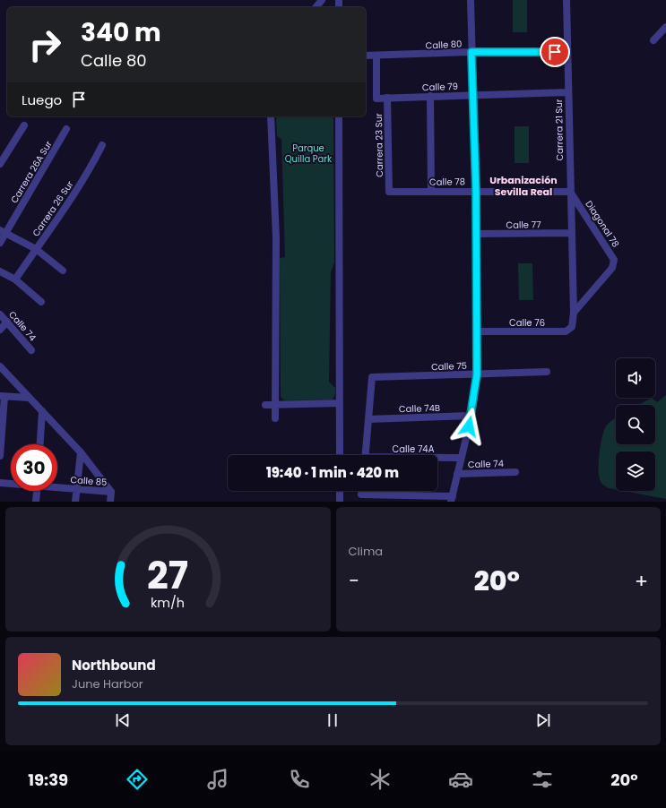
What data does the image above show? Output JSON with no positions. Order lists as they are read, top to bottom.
{
  "streets": {
    "street": [
      "Calle 80",
      "Calle 79",
      "Carrera 21 Sur",
      "Carrera 23 Sur",
      "Carrera 26A Sur",
      "Calle 78",
      "Carrera 26 Sur",
      "Diagonal 78",
      "Calle 77",
      "Calle 76",
      "Calle 74",
      "Calle 75",
      "Calle 74B",
      "Calle 74A",
      "Calle 85"
    ]
  },
  "crossings": [
    ["Calle 80", "Calle 79"],
    ["Calle 80", "Carrera 21 Sur"],
    ["Calle 79", "Carrera 21 Sur"],
    ["Calle 79", "Carrera 23 Sur"],
    ["Carrera 21 Sur", "Calle 78"],
    ["Carrera 21 Sur", "Diagonal 78"],
    ["Carrera 21 Sur", "Calle 77"],
    ["Carrera 21 Sur", "Calle 76"],
    ["Carrera 23 Sur", "Calle 78"],
    ["Calle 78", "Diagonal 78"],
    ["Calle 75", "Calle 74B"]
  ],
  "districts": ["Urbanización Sevilla Real"],
  "parks": ["Parque Quilla Park"],
  "page": {
    "turn": ["340 m", "Calle 80"],
    "then": "Luego",
    "limit": "30",
    "trip": "19:40 · 1 min · 420 m",
    "tile": "Clima",
    "heat": ["−", "20°", "+"],
    "song": ["Northbound", "June Harbor"],
    "tabs": ["19:39", "20°"],
    "gauge": ["27", "km/h"]
  }
}
